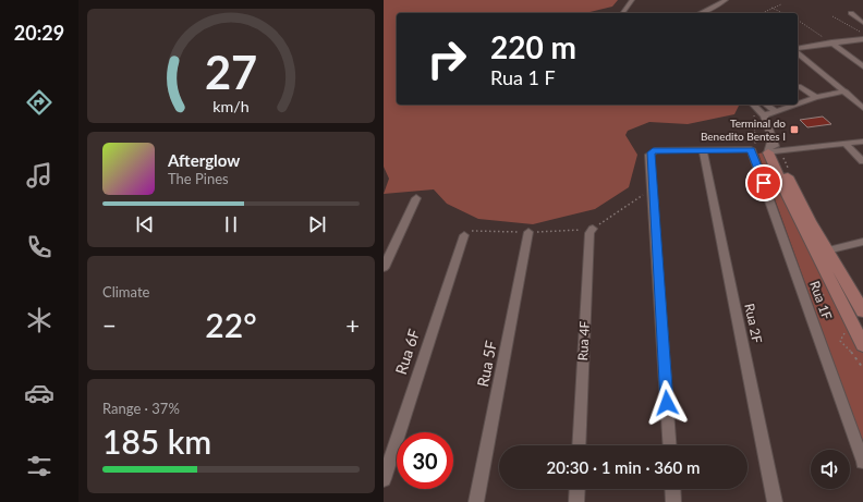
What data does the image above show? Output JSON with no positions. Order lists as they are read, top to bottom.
{
  "streets": {
    "street": [
      "Rua 1F",
      "Rua 2F",
      "Rua 4F",
      "Rua 6F",
      "Rua 5F"
    ]
  },
  "places": {
    "transit": ["Terminal do Benedito Bentes I"]
  },
  "page": {
    "tabs": "20:29",
    "turn": ["220 m", "Rua 1 F"],
    "song": ["Afterglow", "The Pines"],
    "tile": [
      "Climate",
      ["Range · 37%", "185 km"]
    ],
    "heat": ["−", "22°", "+"],
    "limit": "30",
    "trip": "20:30 · 1 min · 360 m",
    "gauge": ["27", "km/h"]
  }
}
